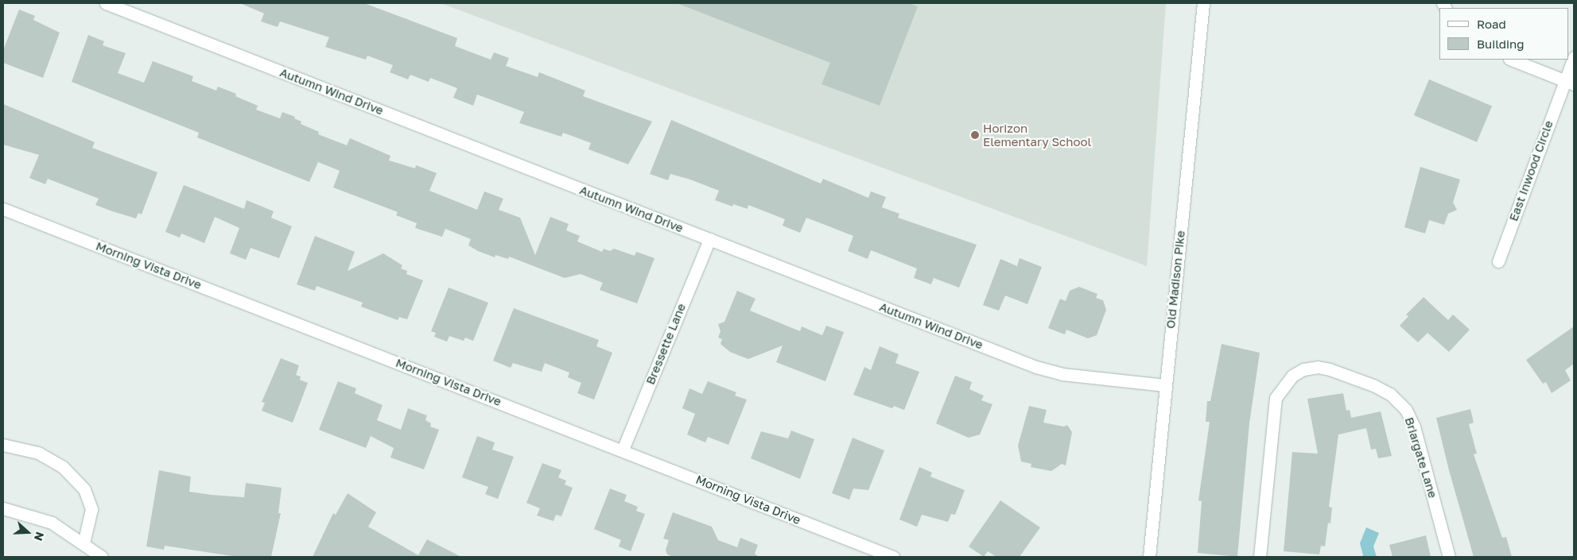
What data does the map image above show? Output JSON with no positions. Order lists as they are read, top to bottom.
{
  "streets": {
    "street": [
      "Autumn Wind Drive",
      "East Inwood Circle",
      "Morning Vista Drive",
      "Old Madison Pike",
      "Bressette Lane",
      "Briargate Lane"
    ]
  },
  "crossings": [
    ["Autumn Wind Drive", "Old Madison Pike"],
    ["Autumn Wind Drive", "Bressette Lane"],
    ["Morning Vista Drive", "Bressette Lane"]
  ],
  "places": ["Horizon Elementary School"],
  "legend": ["Road", "Building"],
  "north": "right"
}
